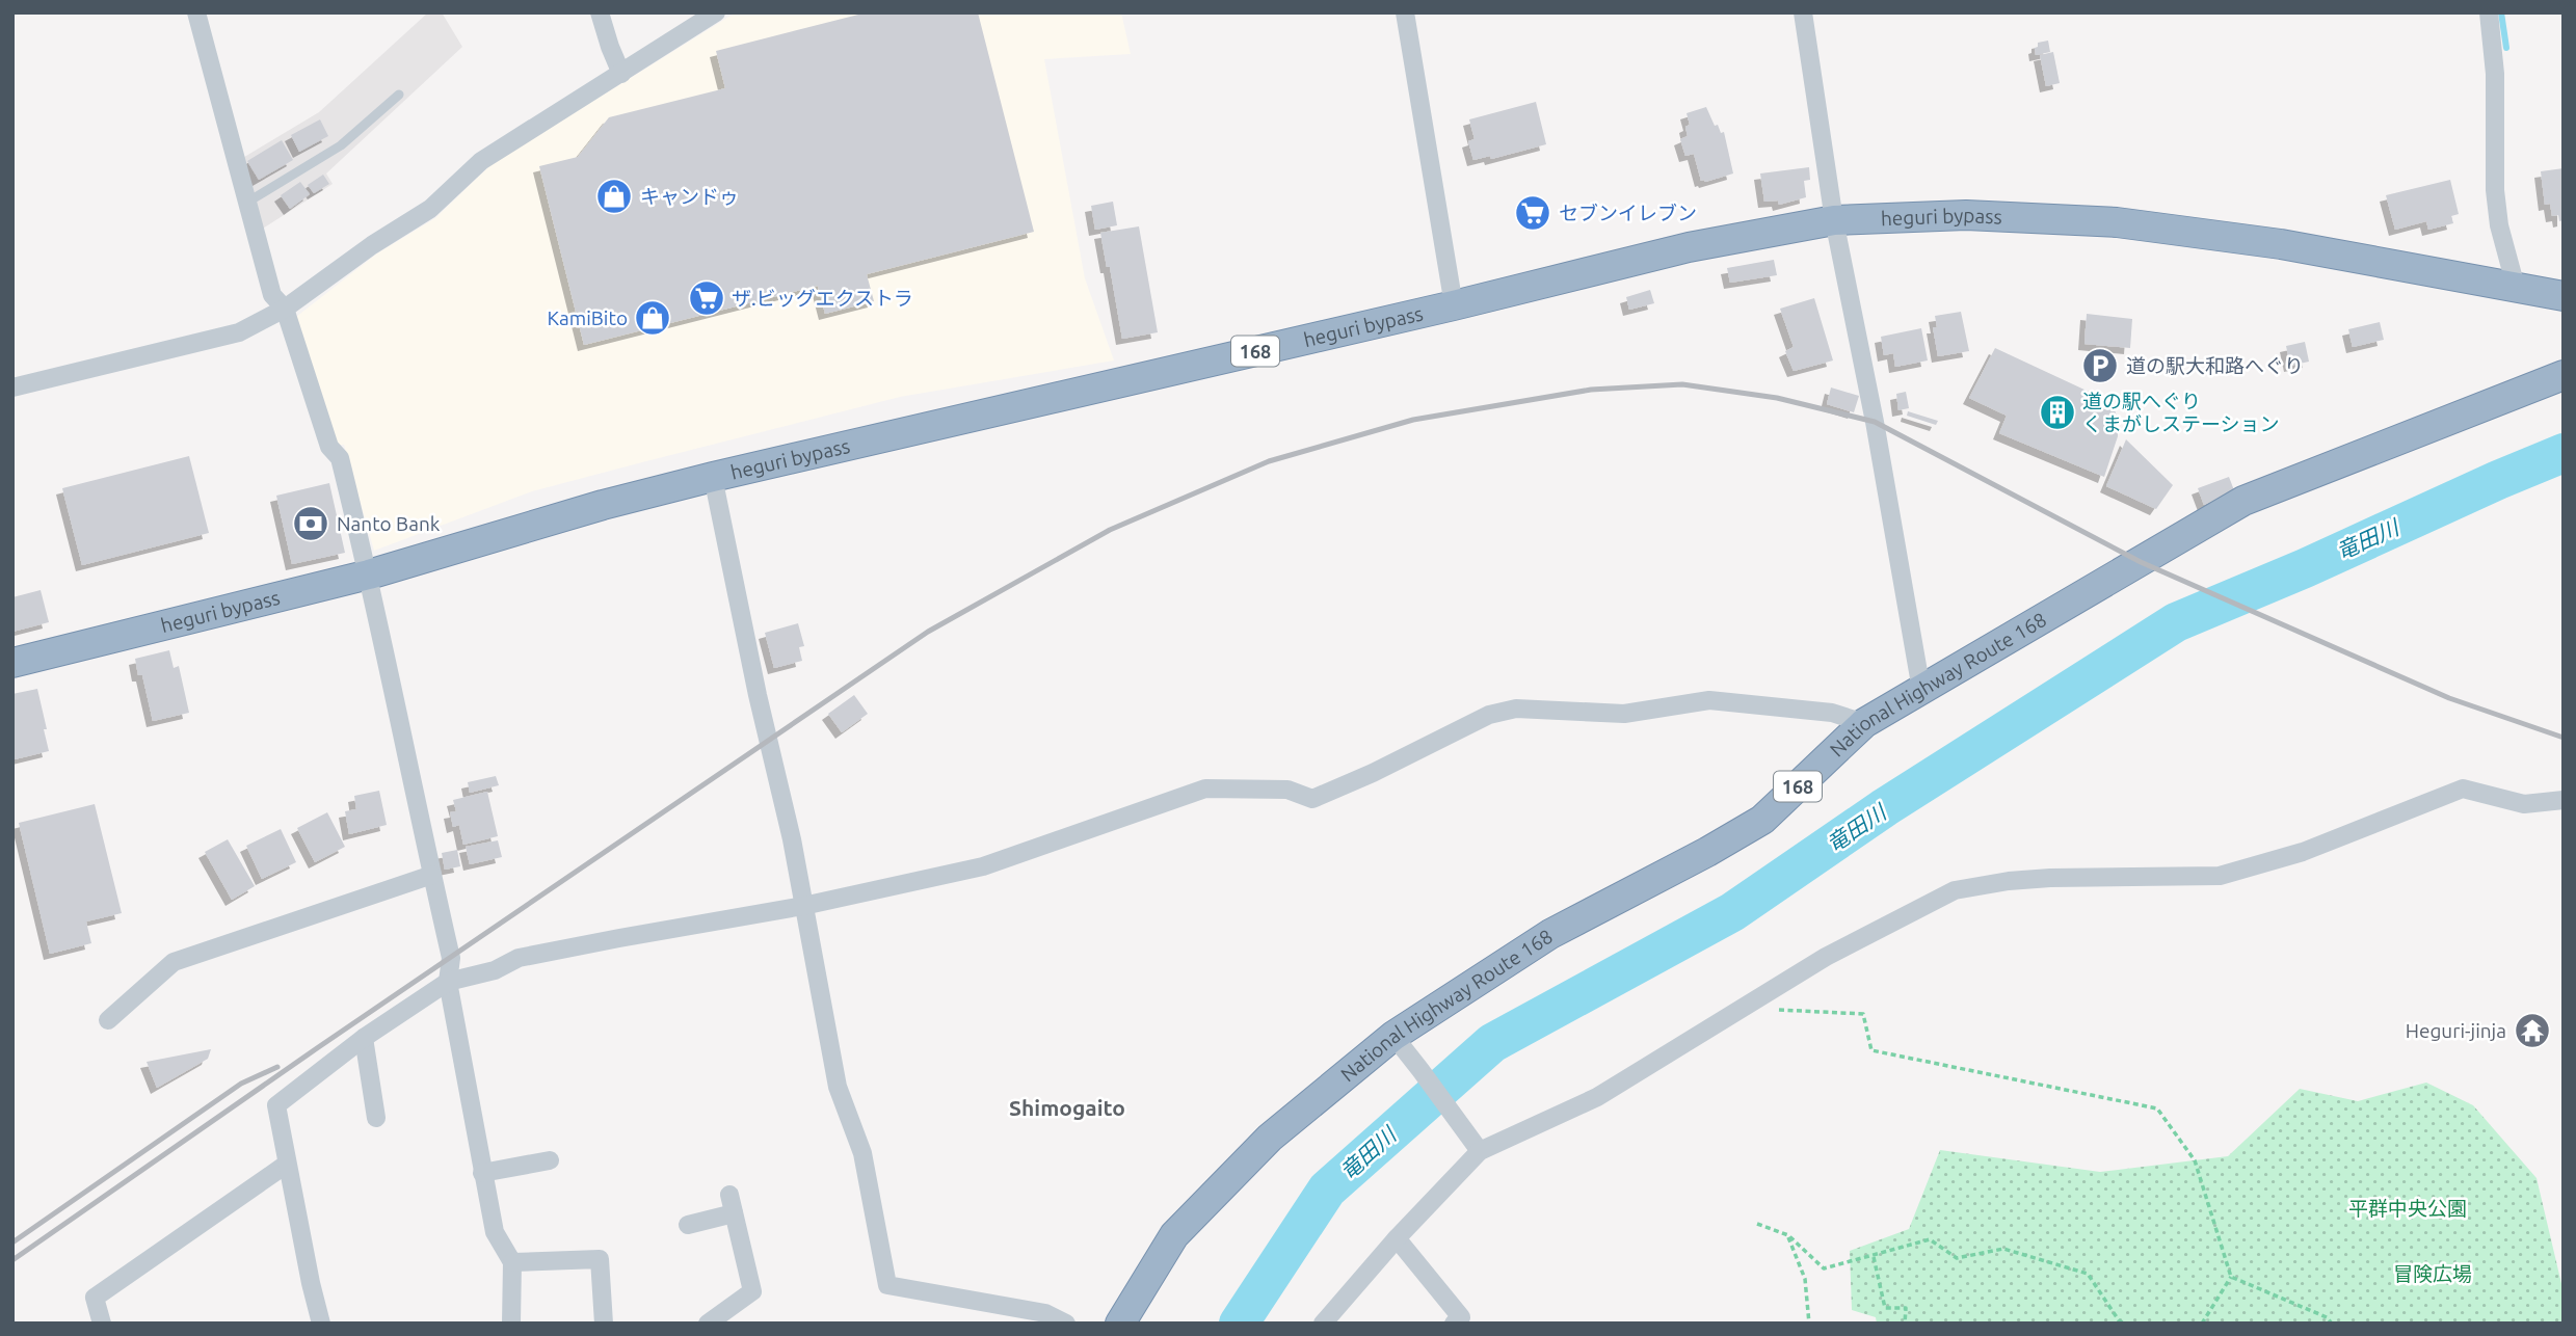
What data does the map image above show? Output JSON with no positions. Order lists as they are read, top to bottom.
{
  "streets": {
    "highway": ["heguri bypass", "168", "National Highway Route 168"]
  },
  "districts": ["Shimogaito"],
  "water": ["竜田川"],
  "parks": ["平群中央公園", "冒険広場"],
  "places": {
    "shop": ["キャンドゥ", "KamiBito"],
    "supermarket": ["セブンイレブン", "ザ.ビッグエクストラ"],
    "parking": ["道の駅大和路へぐり"],
    "building": ["道の駅へぐり くまがしステーション"],
    "bank": ["Nanto Bank"],
    "temple": ["Heguri-jinja"]
  }
}
